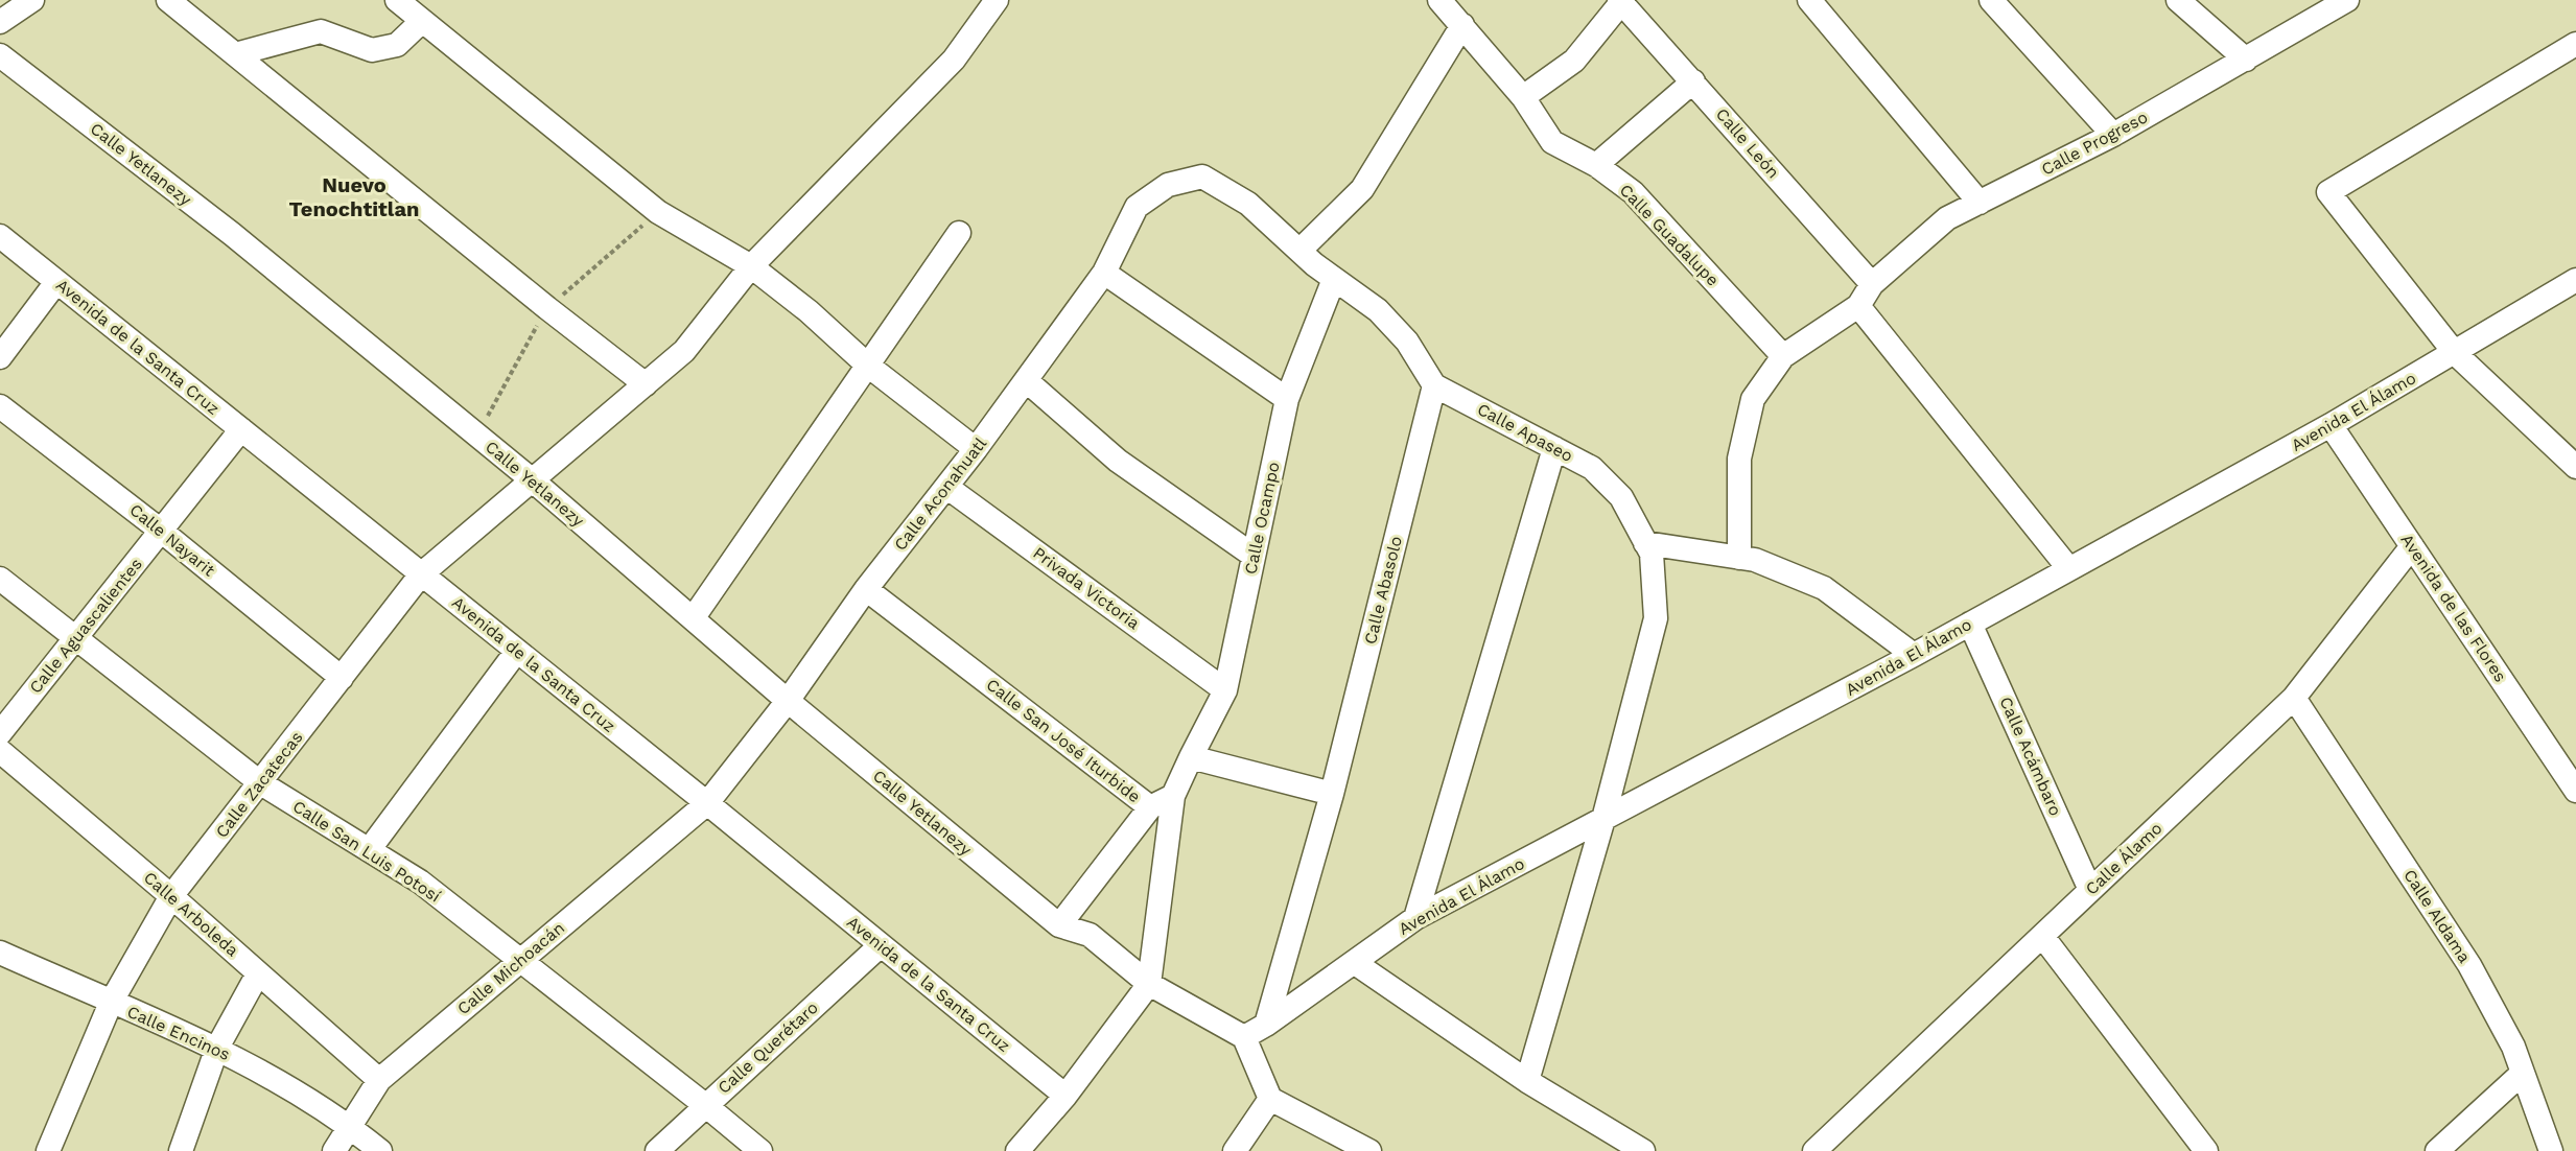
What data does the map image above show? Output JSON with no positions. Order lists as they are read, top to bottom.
{
  "streets": {
    "street": [
      "Calle León",
      "Calle Progreso",
      "Calle Yetlanezy",
      "Calle Guadalupe",
      "Avenida de la Santa Cruz",
      "Avenida El Álamo",
      "Calle Apaseo",
      "Calle Aconahuatl",
      "Calle Ocampo",
      "Calle Nayarit",
      "Privada Victoria",
      "Calle Abasolo",
      "Avenida de las Flores",
      "Calle Aguascalientes",
      "Calle San José Iturbide",
      "Calle Acámbaro",
      "Calle Zacatecas",
      "Calle San Luis Potosí",
      "Calle Álamo",
      "Calle Arboleda",
      "Calle Aldama",
      "Calle Michoacán",
      "Calle Encinos",
      "Calle Querétaro"
    ]
  },
  "crossings": [
    ["Calle León", "Calle Progreso"],
    ["Calle Yetlanezy", "Calle Aconahuatl"],
    ["Calle Yetlanezy", "Calle Zacatecas"],
    ["Avenida de la Santa Cruz", "Calle Aconahuatl"],
    ["Avenida de la Santa Cruz", "Calle Aguascalientes"],
    ["Avenida de la Santa Cruz", "Calle Zacatecas"],
    ["Avenida de la Santa Cruz", "Calle Michoacán"],
    ["Avenida de la Santa Cruz", "Calle Querétaro"],
    ["Avenida El Álamo", "Calle Apaseo"],
    ["Avenida El Álamo", "Calle Abasolo"],
    ["Avenida El Álamo", "Avenida de las Flores"],
    ["Avenida El Álamo", "Calle Acámbaro"],
    ["Calle Apaseo", "Calle Abasolo"],
    ["Calle Aconahuatl", "Privada Victoria"],
    ["Calle Aconahuatl", "Calle San José Iturbide"],
    ["Calle Aconahuatl", "Calle Michoacán"],
    ["Calle Ocampo", "Privada Victoria"],
    ["Calle Nayarit", "Calle Aguascalientes"],
    ["Calle Nayarit", "Calle Zacatecas"],
    ["Avenida de las Flores", "Calle Álamo"],
    ["Calle Aguascalientes", "Calle San Luis Potosí"],
    ["Calle Acámbaro", "Calle Álamo"],
    ["Calle Zacatecas", "Calle San Luis Potosí"],
    ["Calle Zacatecas", "Calle Arboleda"],
    ["Calle Zacatecas", "Calle Encinos"],
    ["Calle San Luis Potosí", "Calle Michoacán"],
    ["Calle San Luis Potosí", "Calle Querétaro"],
    ["Calle Álamo", "Calle Aldama"],
    ["Calle Arboleda", "Calle Michoacán"],
    ["Calle Michoacán", "Calle Encinos"]
  ],
  "districts": ["Nuevo Tenochtitlan"]
}
